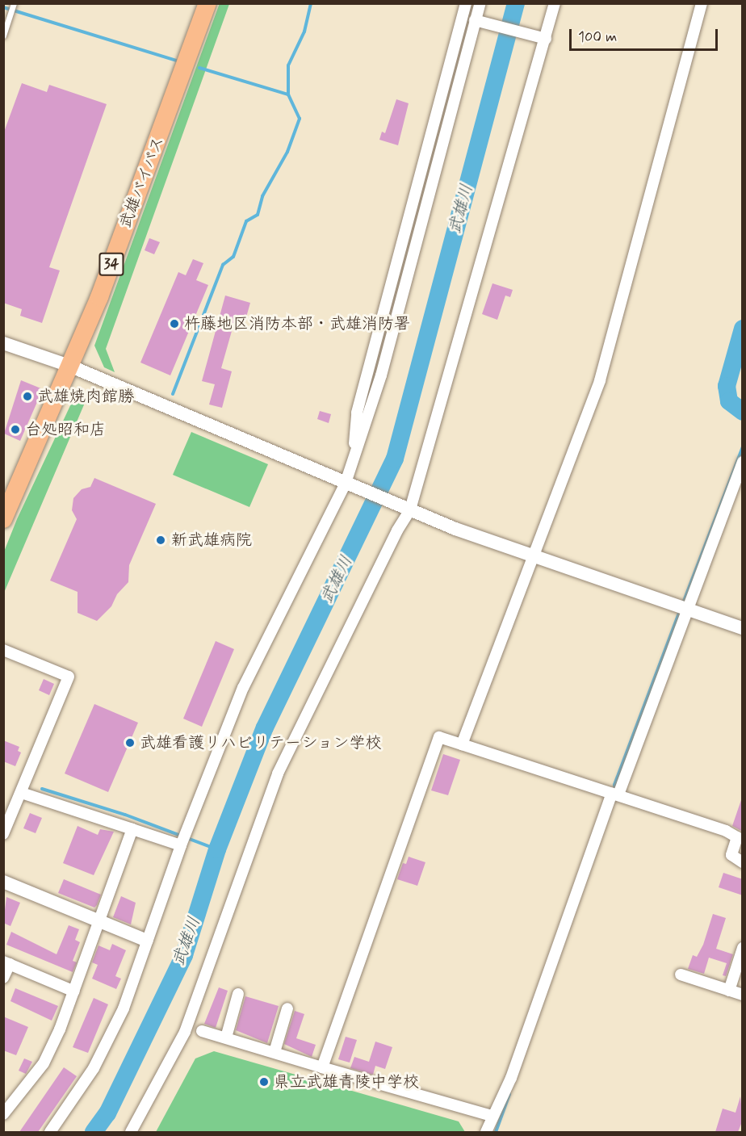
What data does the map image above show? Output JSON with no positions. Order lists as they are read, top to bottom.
{
  "streets": {
    "highway": ["武雄バイパス", "34"]
  },
  "water": ["武雄川"],
  "places": [
    "杵藤地区消防本部・武雄消防署",
    "武雄焼肉館勝",
    "台処昭和店",
    "新武雄病院",
    "武雄看護リハビリテーション学校",
    "県立武雄青陵中学校"
  ],
  "scale_bar": "100 m"
}
